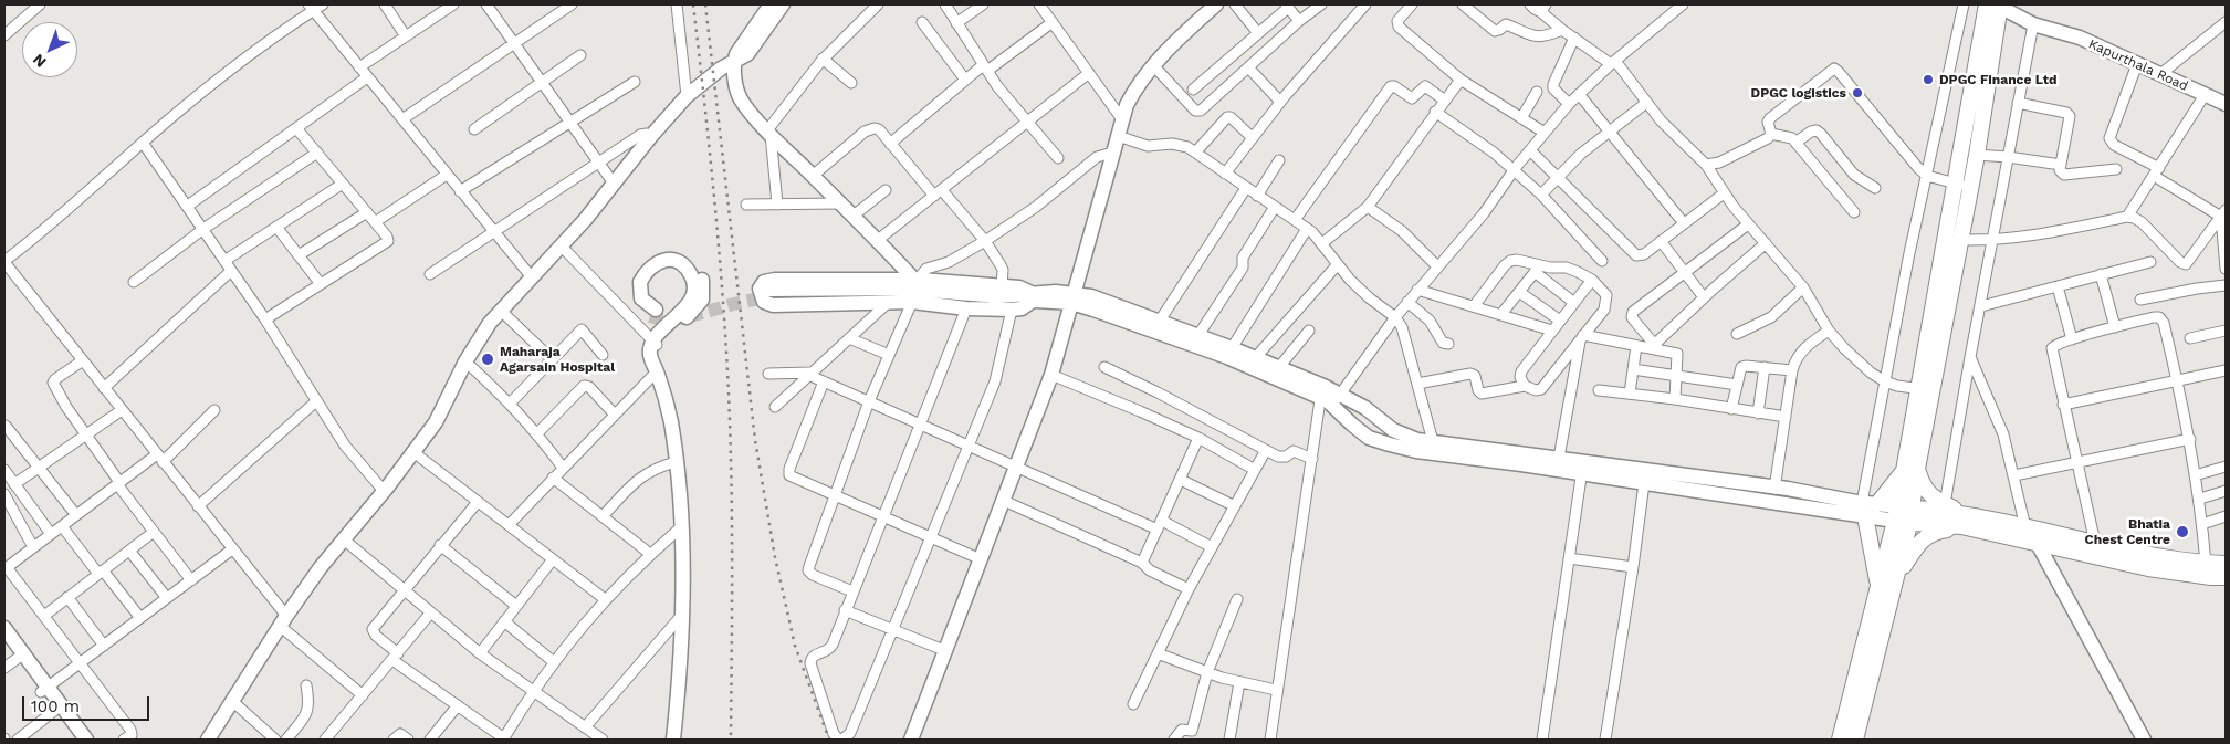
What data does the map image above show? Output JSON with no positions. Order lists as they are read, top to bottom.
{
  "streets": {
    "street": ["Kapurthala Road"]
  },
  "places": [
    "DPGC Finance Ltd",
    "DPGC logistics",
    "Maharaja Agarsain Hospital",
    "Bhatia Chest Centre"
  ],
  "scale_bar": "100 m",
  "north": "bottom left"
}
